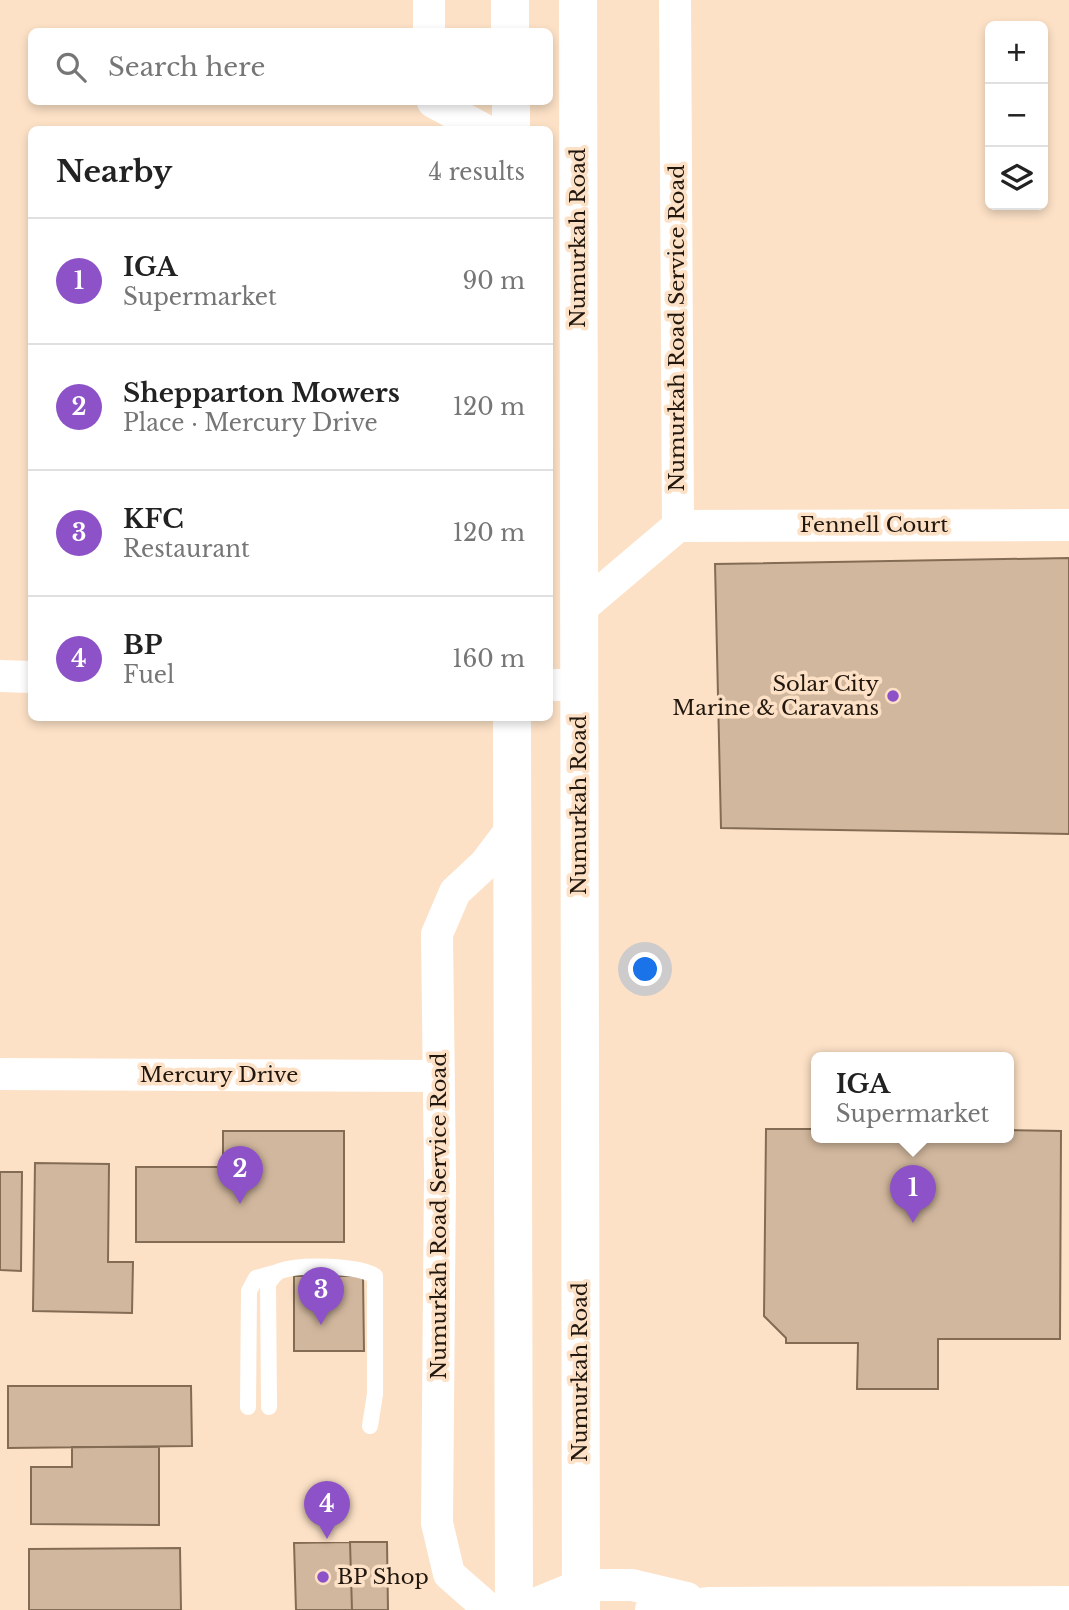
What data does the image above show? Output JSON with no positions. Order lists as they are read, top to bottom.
{
  "streets": {
    "highway": ["Numurkah Road"],
    "street": ["Numurkah Road Service Road", "Fennell Court", "Mercury Drive"]
  },
  "crossings": [
    ["Numurkah Road Service Road", "Fennell Court"],
    ["Numurkah Road Service Road", "Mercury Drive"]
  ],
  "places": ["Solar City Marine & Caravans", "BP Shop"],
  "page": {
    "map_buttons": ["+", "−"],
    "search": "Search here",
    "heading": ["Nearby", "4 results"],
    "list": [
      {
        "mark": "1",
        "name": "IGA",
        "note": "Supermarket",
        "value": "90 m"
      },
      {
        "mark": "2",
        "name": "Shepparton Mowers",
        "note": "Place · Mercury Drive",
        "value": "120 m"
      },
      {
        "mark": "3",
        "name": "KFC",
        "note": "Restaurant",
        "value": "120 m"
      },
      {
        "mark": "4",
        "name": "BP",
        "note": "Fuel",
        "value": "160 m"
      }
    ],
    "popup": ["IGA", "Supermarket"],
    "pins": [
      "2",
      "1",
      "3",
      "4"
    ]
  }
}
